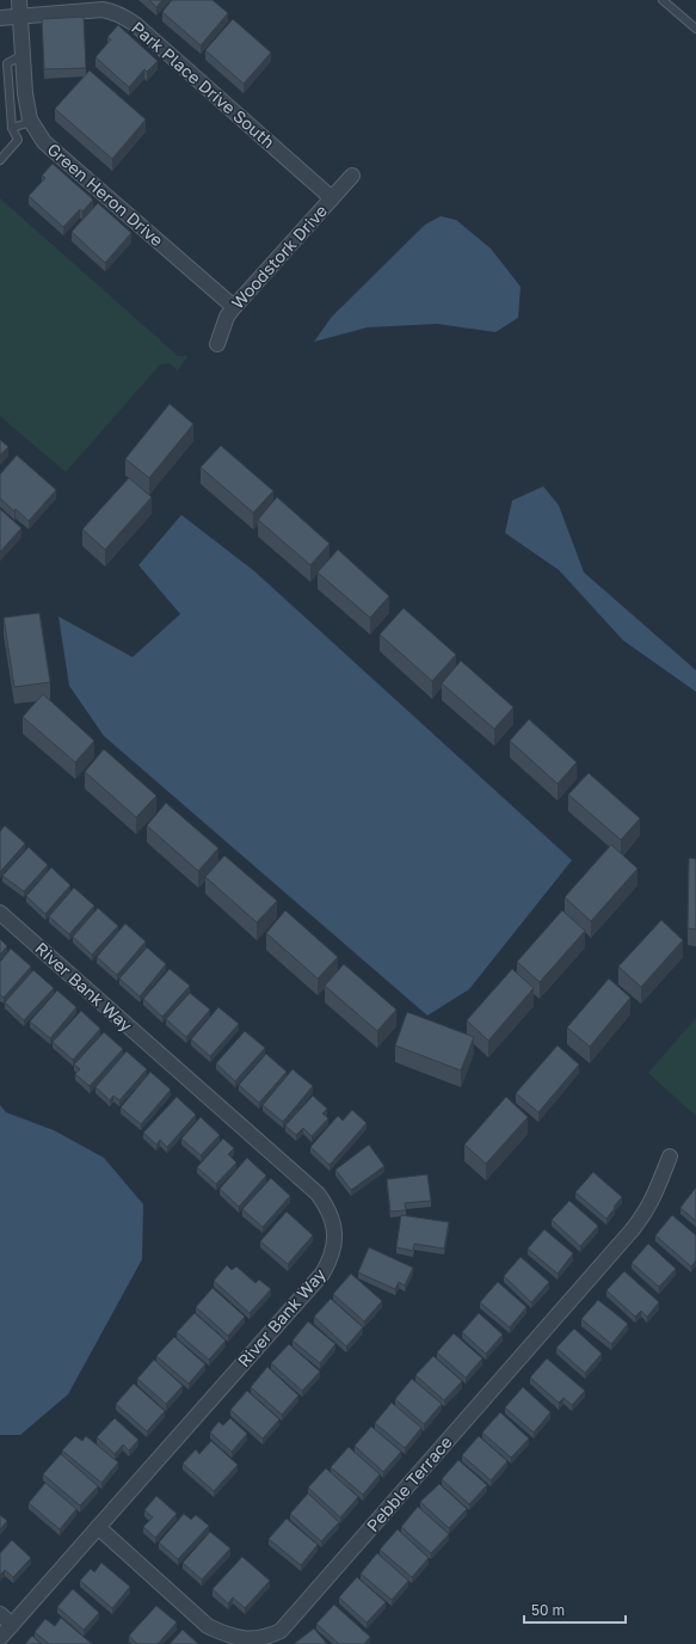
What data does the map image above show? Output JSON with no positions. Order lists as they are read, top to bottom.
{
  "streets": {
    "street": [
      "Park Place Drive South",
      "Green Heron Drive",
      "Woodstork Drive",
      "River Bank Way",
      "Pebble Terrace"
    ]
  },
  "crossings": [
    ["Park Place Drive South", "Green Heron Drive"],
    ["Park Place Drive South", "Woodstork Drive"],
    ["Green Heron Drive", "Woodstork Drive"],
    ["River Bank Way", "Pebble Terrace"]
  ],
  "scale_bar": "50 m"
}
